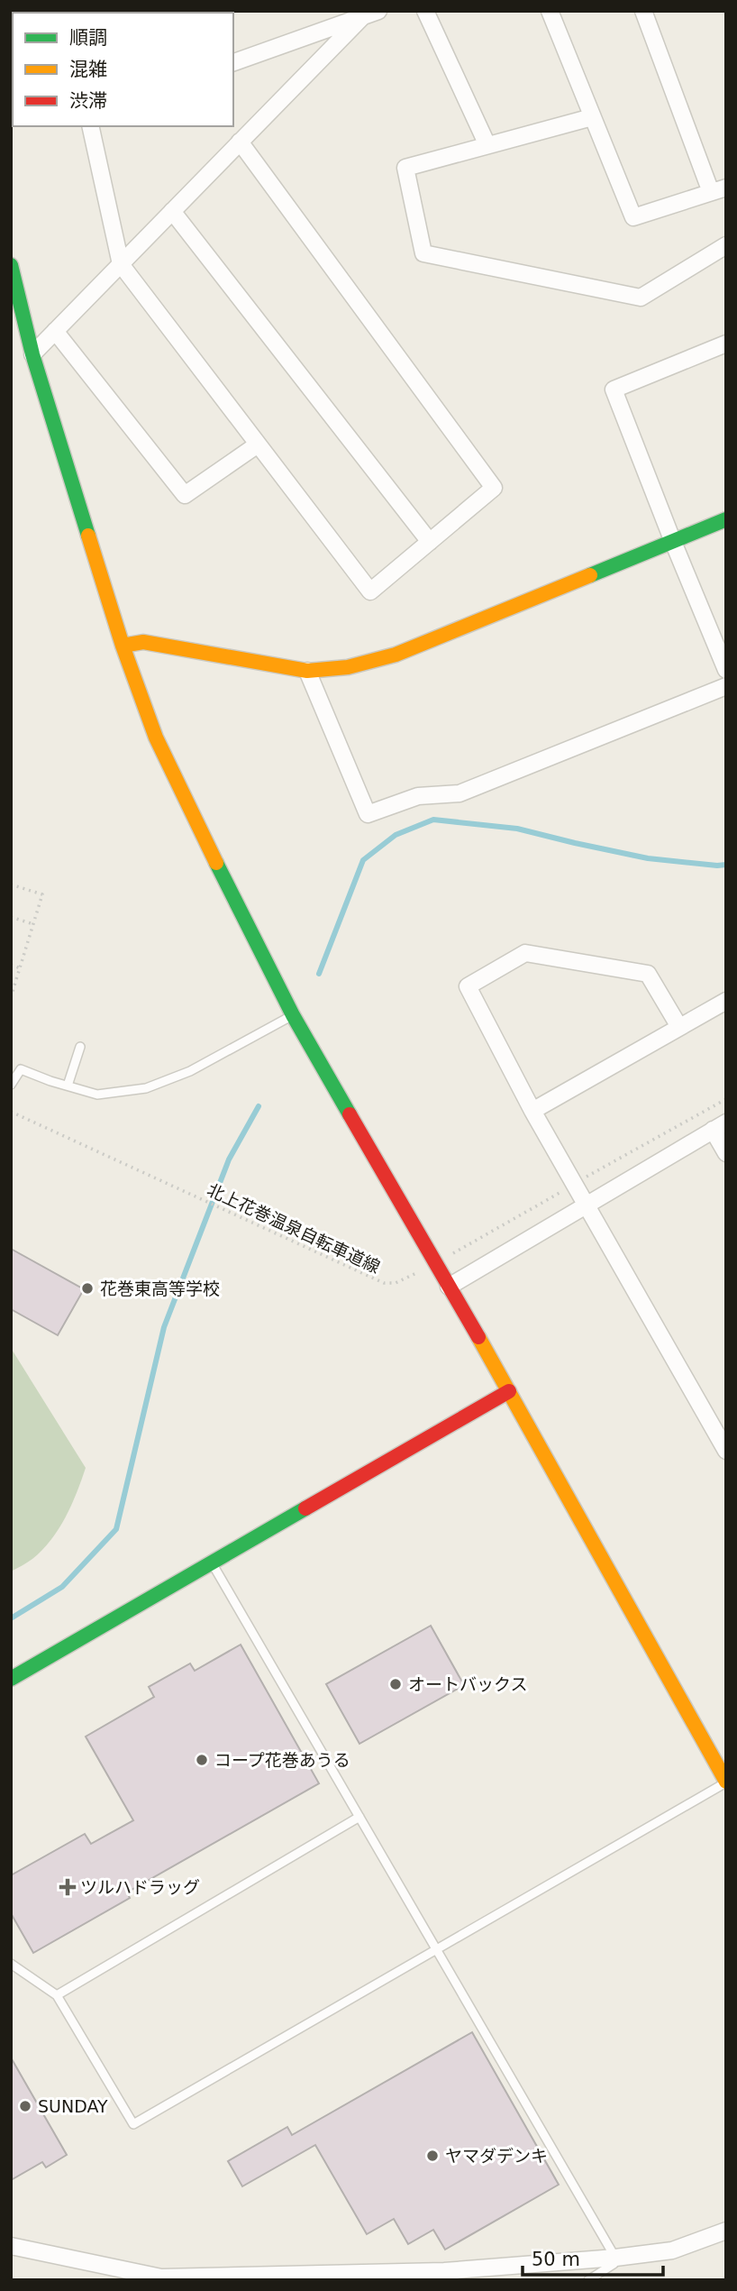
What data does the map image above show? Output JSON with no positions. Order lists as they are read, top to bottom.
{
  "streets": {
    "path": ["北上花巻温泉自転車道線"]
  },
  "places": {
    "other": [
      "花巻東高等学校",
      "オートバックス",
      "コープ花巻あうる",
      "SUNDAY",
      "ヤマダデンキ"
    ],
    "health": ["ツルハドラッグ"]
  },
  "legend": ["順調", "混雑", "渋滞"],
  "scale_bar": "50 m"
}
